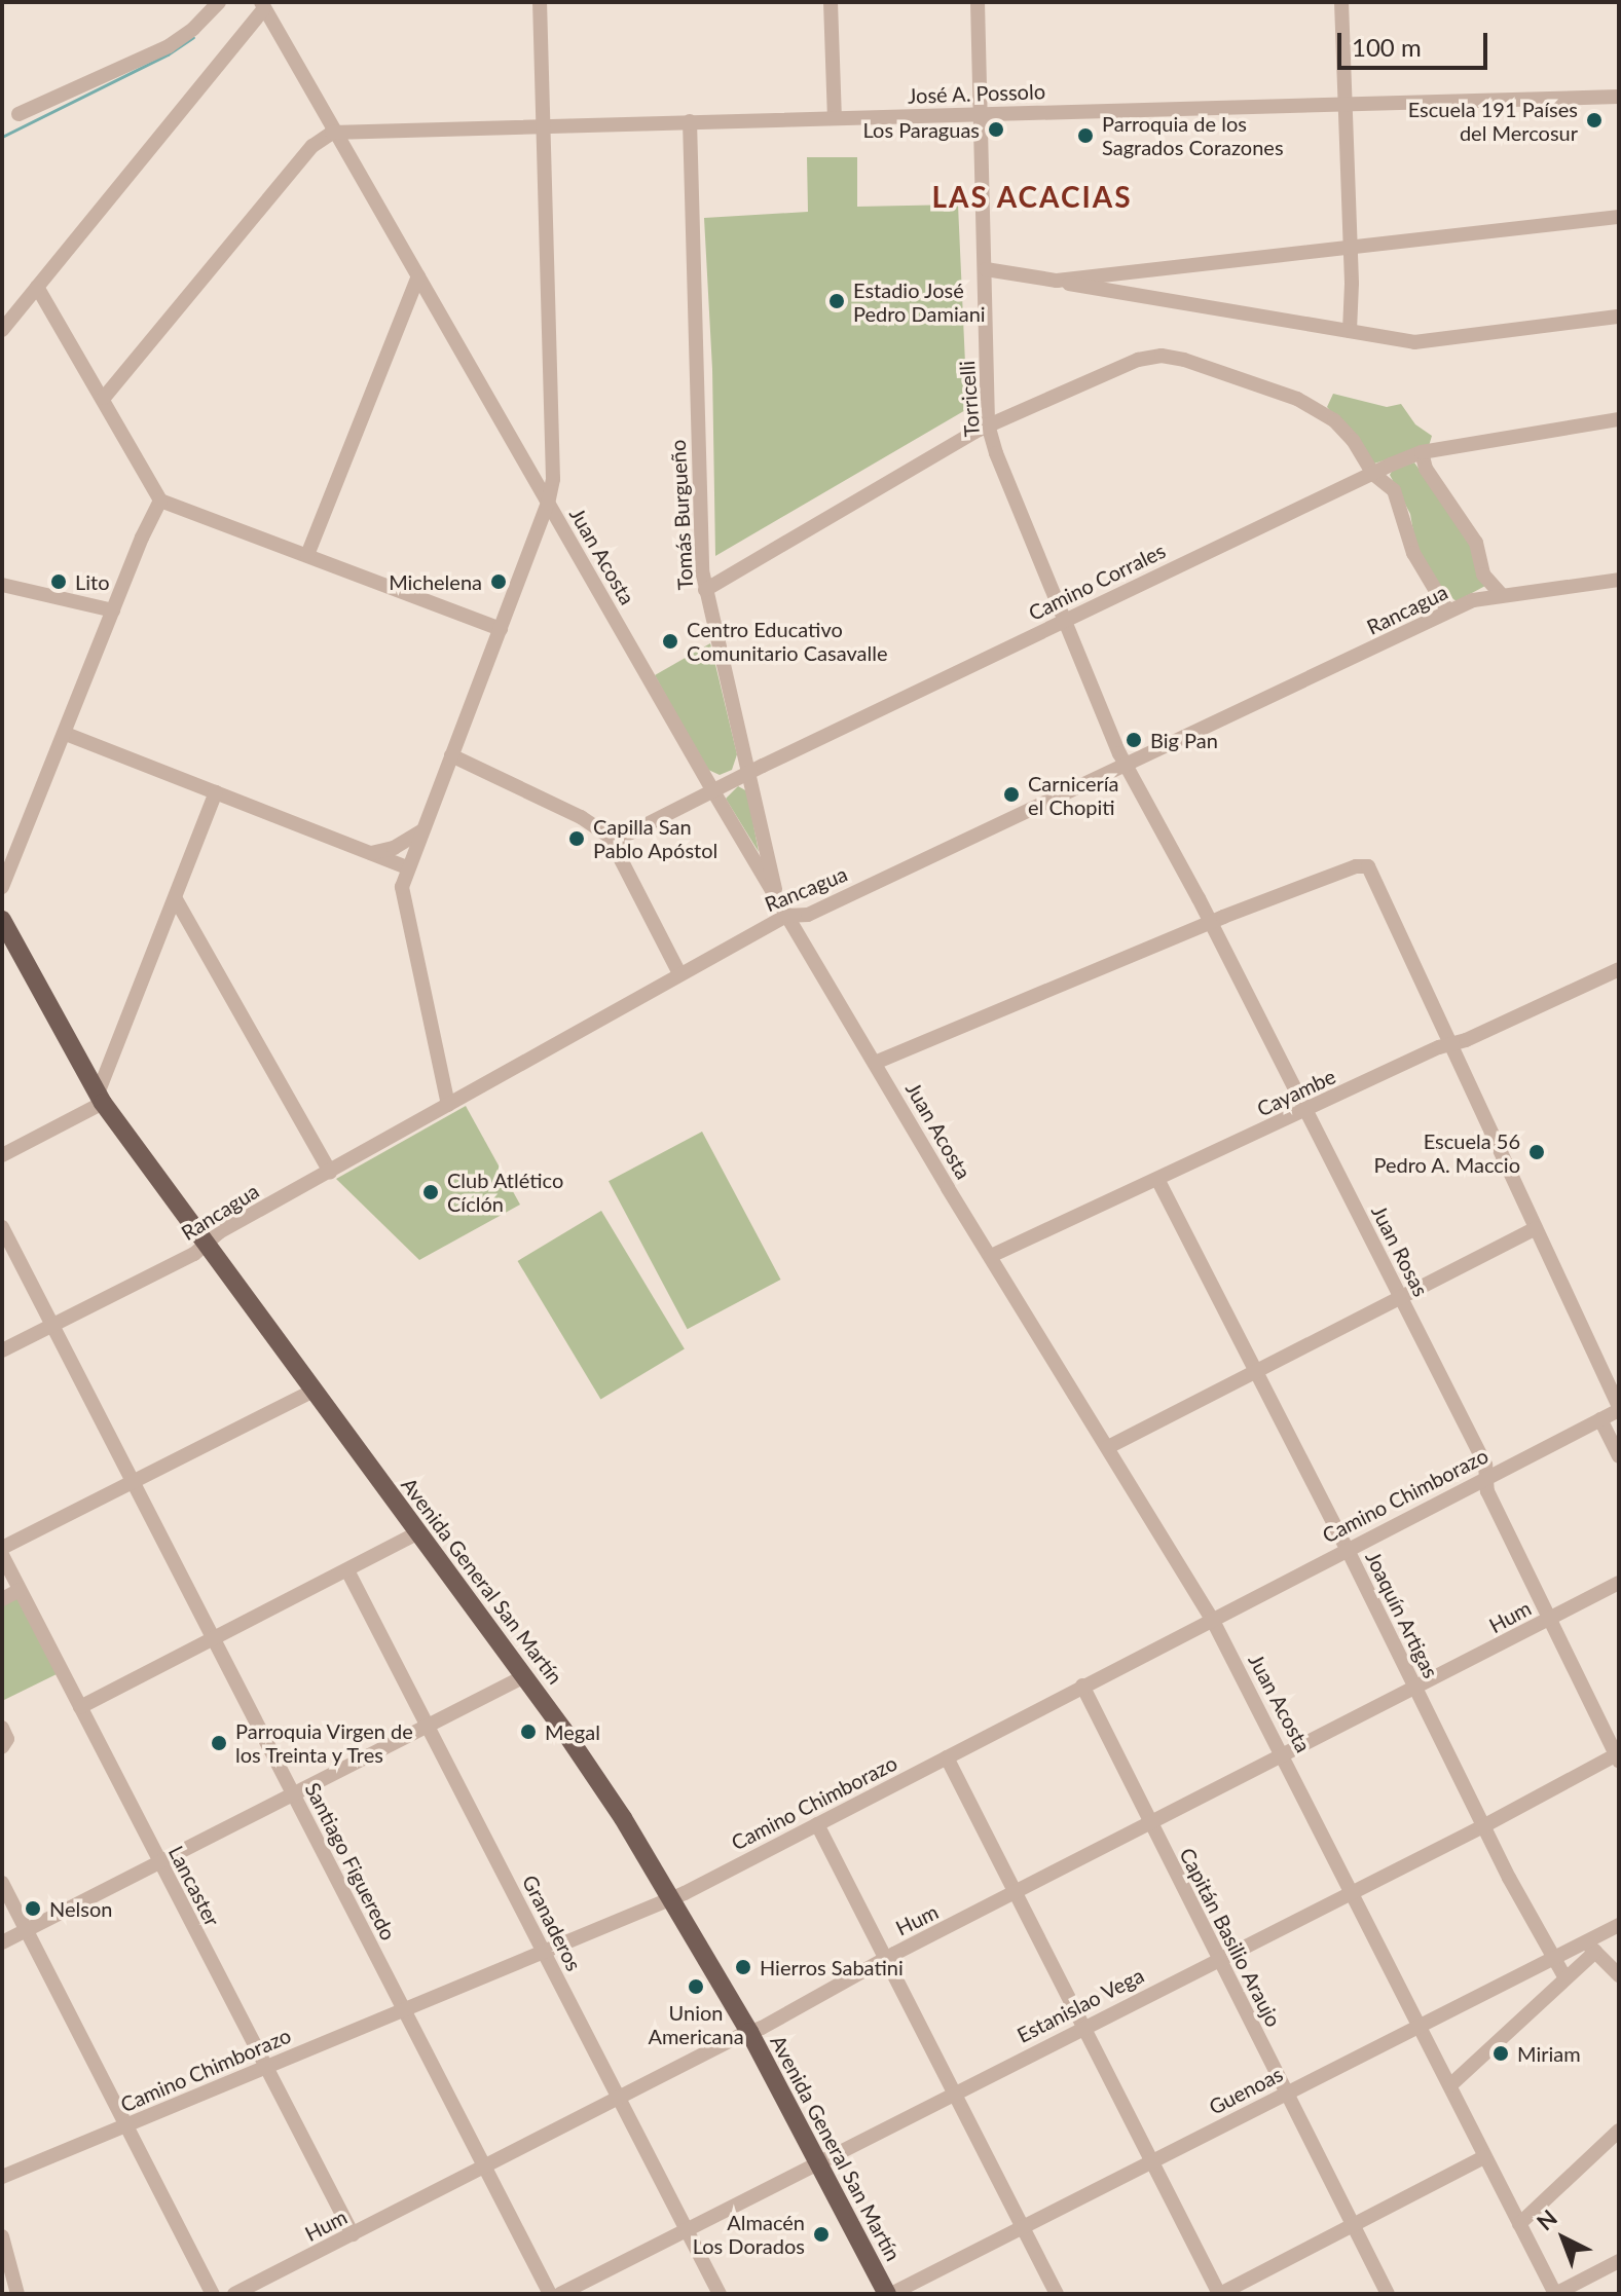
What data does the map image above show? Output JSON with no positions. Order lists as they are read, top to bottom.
{
  "streets": {
    "main road": ["Avenida General San Martín"],
    "street": [
      "José A. Possolo",
      "Torricelli",
      "Tomás Burgueño",
      "Juan Acosta",
      "Camino Corrales",
      "Rancagua",
      "Cayambe",
      "Juan Rosas",
      "Camino Chimborazo",
      "Joaquín Artigas",
      "Hum",
      "Santiago Figueredo",
      "Lancaster",
      "Granaderos",
      "Capitán Basilio Araujo",
      "Estanislao Vega",
      "Guenoas"
    ]
  },
  "crossings": [
    ["José A. Possolo", "Torricelli"],
    ["José A. Possolo", "Tomás Burgueño"],
    ["José A. Possolo", "Juan Acosta"],
    ["Torricelli", "Camino Corrales"],
    ["Torricelli", "Rancagua"],
    ["Torricelli", "Juan Rosas"],
    ["Tomás Burgueño", "Juan Acosta"],
    ["Tomás Burgueño", "Camino Corrales"],
    ["Juan Acosta", "Camino Corrales"],
    ["Juan Acosta", "Rancagua"],
    ["Juan Acosta", "Cayambe"],
    ["Juan Acosta", "Camino Chimborazo"],
    ["Juan Acosta", "Hum"],
    ["Juan Acosta", "Estanislao Vega"],
    ["Juan Acosta", "Guenoas"],
    ["Rancagua", "Juan Rosas"],
    ["Rancagua", "Avenida General San Martín"],
    ["Rancagua", "Santiago Figueredo"],
    ["Cayambe", "Juan Rosas"],
    ["Cayambe", "Joaquín Artigas"],
    ["Juan Rosas", "Camino Chimborazo"],
    ["Juan Rosas", "Hum"],
    ["Juan Rosas", "Estanislao Vega"],
    ["Camino Chimborazo", "Avenida General San Martín"],
    ["Camino Chimborazo", "Joaquín Artigas"],
    ["Camino Chimborazo", "Santiago Figueredo"],
    ["Camino Chimborazo", "Lancaster"],
    ["Camino Chimborazo", "Granaderos"],
    ["Camino Chimborazo", "Capitán Basilio Araujo"],
    ["Avenida General San Martín", "Hum"],
    ["Avenida General San Martín", "Estanislao Vega"],
    ["Avenida General San Martín", "Guenoas"],
    ["Joaquín Artigas", "Hum"],
    ["Joaquín Artigas", "Estanislao Vega"],
    ["Joaquín Artigas", "Guenoas"],
    ["Hum", "Santiago Figueredo"],
    ["Hum", "Lancaster"],
    ["Hum", "Granaderos"],
    ["Hum", "Capitán Basilio Araujo"],
    ["Granaderos", "Estanislao Vega"],
    ["Capitán Basilio Araujo", "Estanislao Vega"],
    ["Capitán Basilio Araujo", "Guenoas"]
  ],
  "districts": ["LAS ACACIAS"],
  "places": [
    "Escuela 191 Países del Mercosur",
    "Los Paraguas",
    "Parroquia de los Sagrados Corazones",
    "Estadio José Pedro Damiani",
    "Lito",
    "Michelena",
    "Centro Educativo Comunitario Casavalle",
    "Big Pan",
    "Carnicería el Chopiti",
    "Capilla San Pablo Apóstol",
    "Escuela 56 Pedro A. Maccio",
    "Club Atlético Cíclón",
    "Megal",
    "Parroquia Virgen de los Treinta y Tres",
    "Nelson",
    "Hierros Sabatini",
    "Union Americana",
    "Miriam",
    "Almacén Los Dorados"
  ],
  "scale_bar": "100 m",
  "north": "top left"
}
